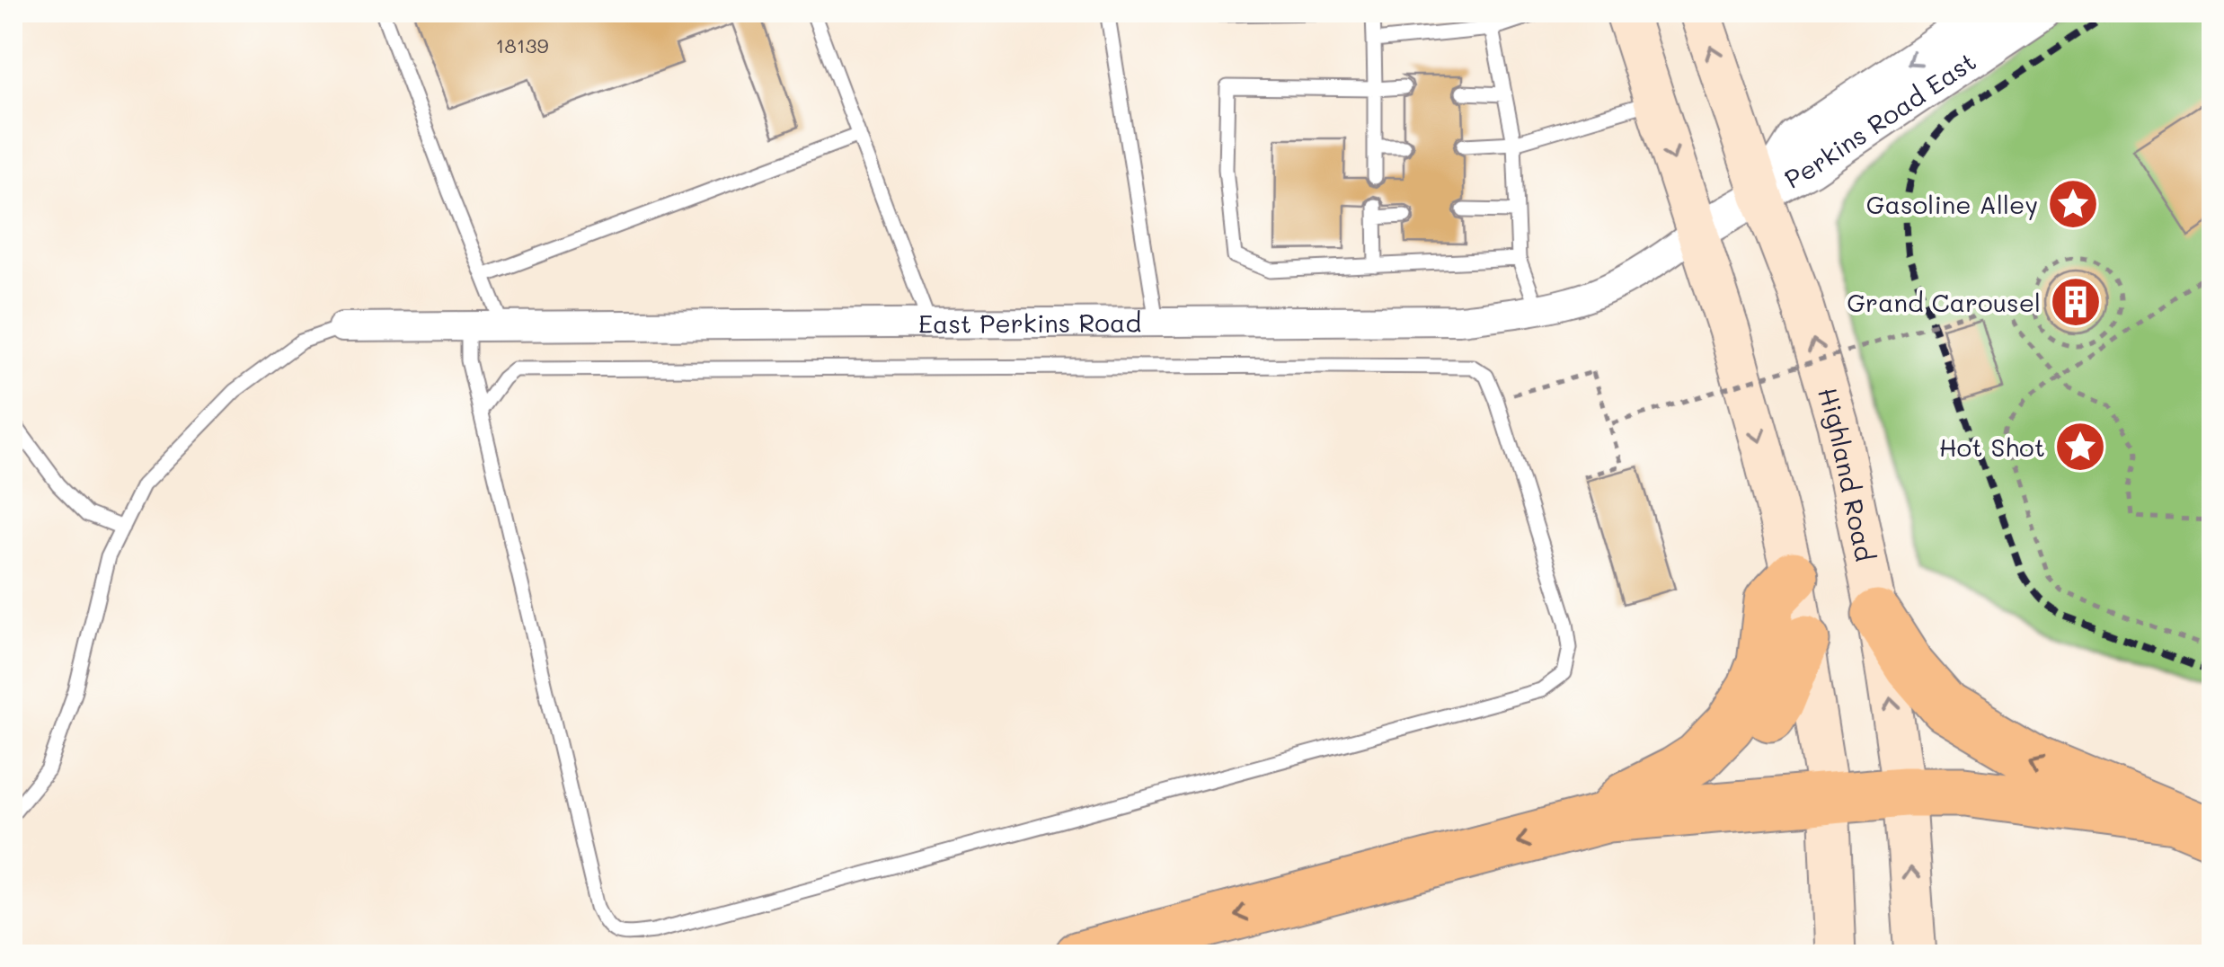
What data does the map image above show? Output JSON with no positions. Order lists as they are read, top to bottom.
{
  "streets": {
    "main road": ["Highland Road"],
    "street": ["Perkins Road East", "East Perkins Road"]
  },
  "crossings": [
    ["Perkins Road East", "East Perkins Road"],
    ["Perkins Road East", "Highland Road"]
  ],
  "places": {
    "place": ["Gasoline Alley", "Hot Shot"],
    "building": ["Grand Carousel"]
  },
  "house_numbers": ["18139"]
}
